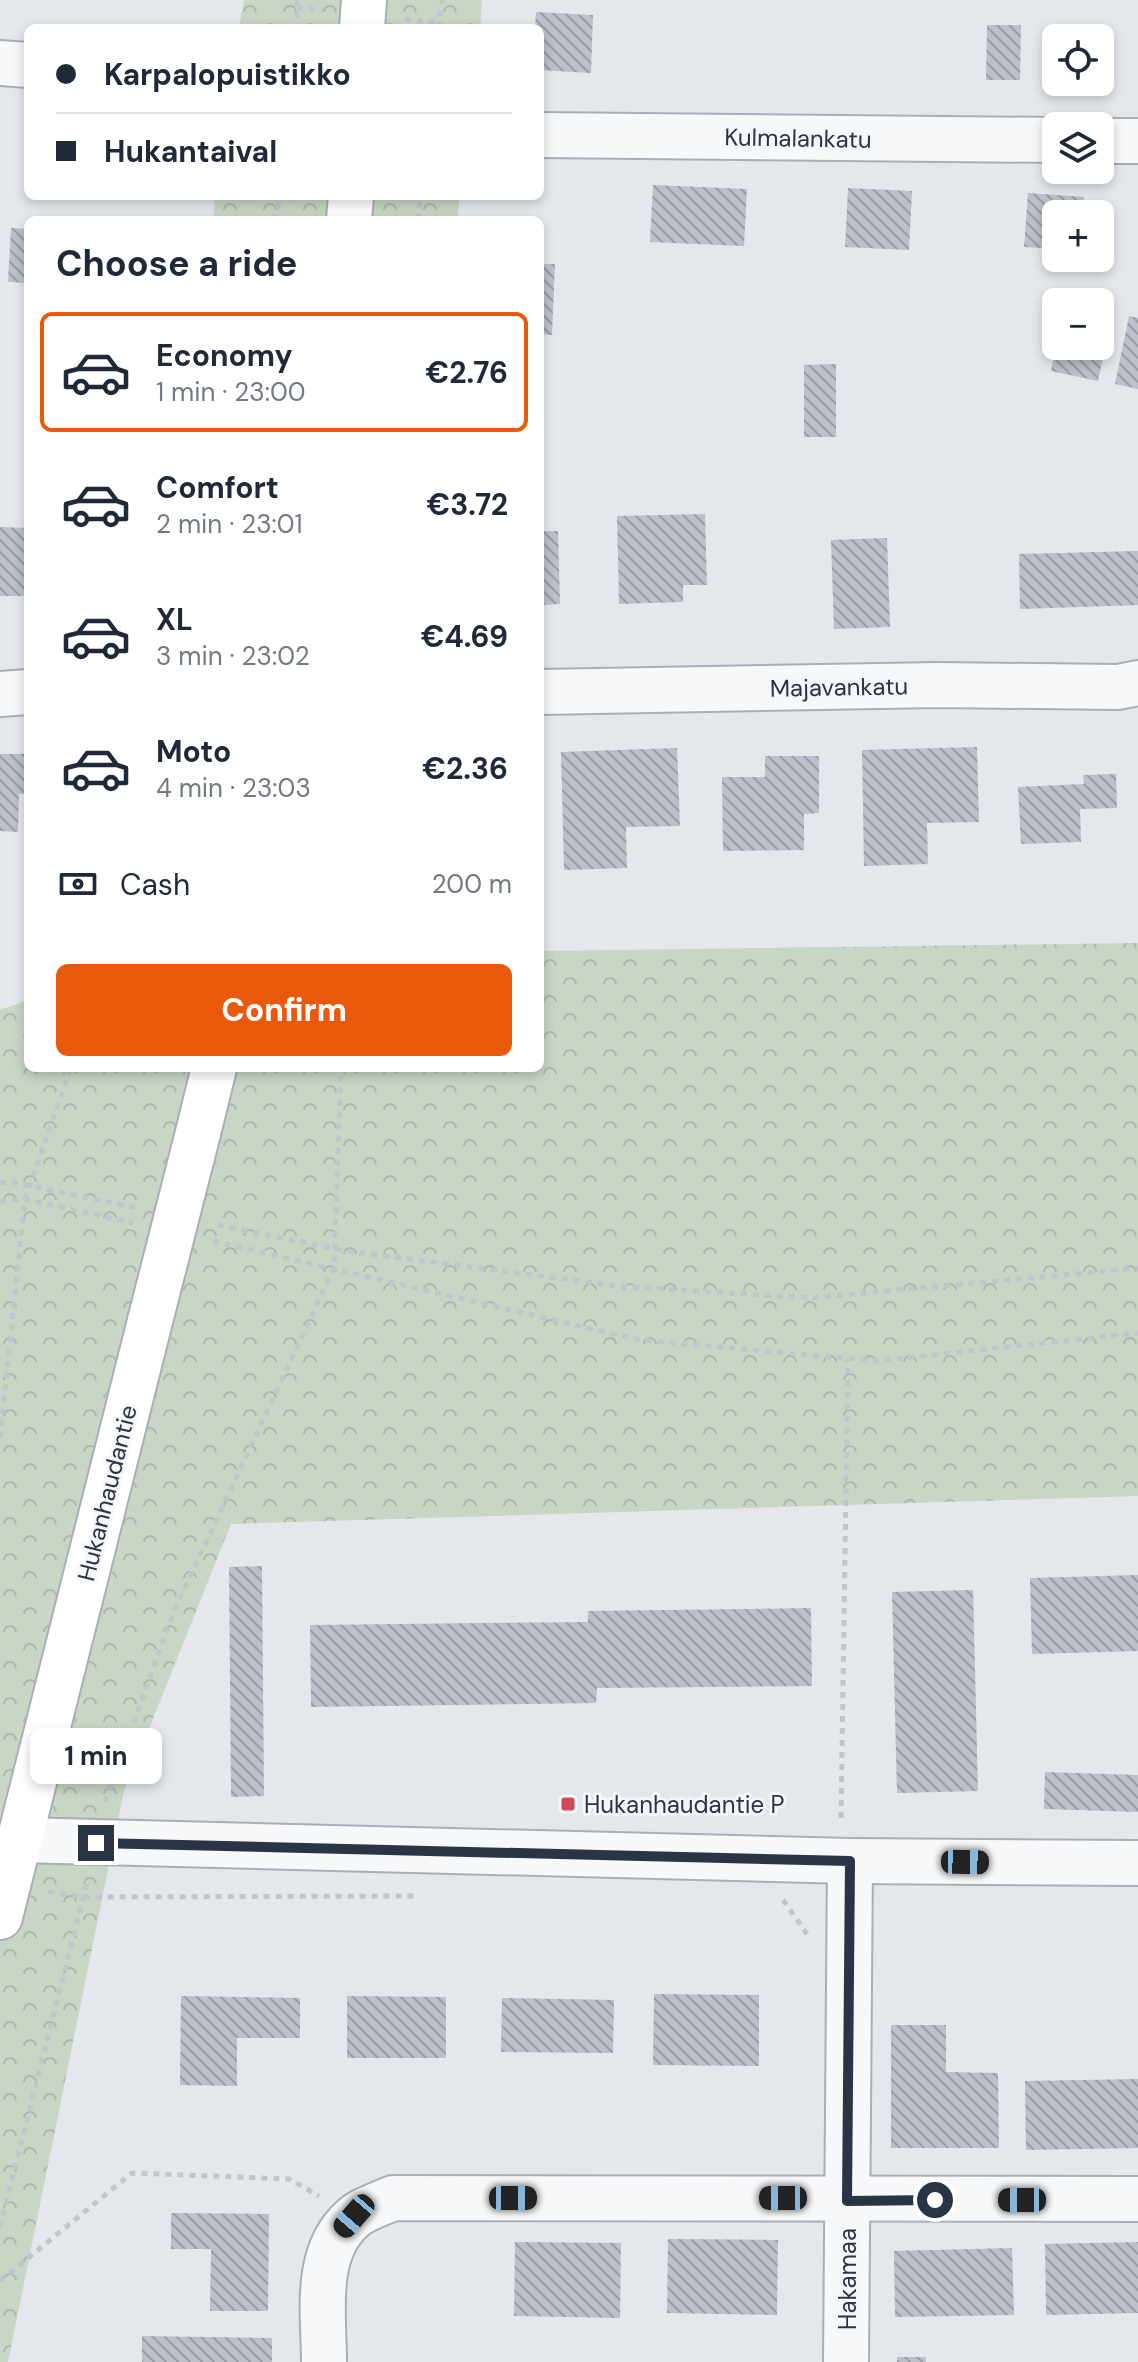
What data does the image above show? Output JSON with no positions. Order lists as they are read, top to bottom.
{
  "streets": {
    "main road": ["Hukanhaudantie"],
    "street": ["Kulmalankatu", "Majavankatu", "Hakamaa"]
  },
  "places": {
    "transit": ["Hukanhaudantie P"]
  },
  "page": {
    "map_buttons": ["+", "−"],
    "banner": ["Karpalopuistikko", "Hukantaival"],
    "heading": "Choose a ride",
    "list": [
      {
        "name": "Economy",
        "note": "1 min · 23:00",
        "value": "€2.76"
      },
      {
        "name": "Comfort",
        "note": "2 min · 23:01",
        "value": "€3.72"
      },
      {
        "name": "XL",
        "note": "3 min · 23:02",
        "value": "€4.69"
      },
      {
        "name": "Moto",
        "note": "4 min · 23:03",
        "value": "€2.36"
      }
    ],
    "pay": ["Cash", "200 m"],
    "buttons": "Confirm",
    "bubble": "1 min"
  }
}
